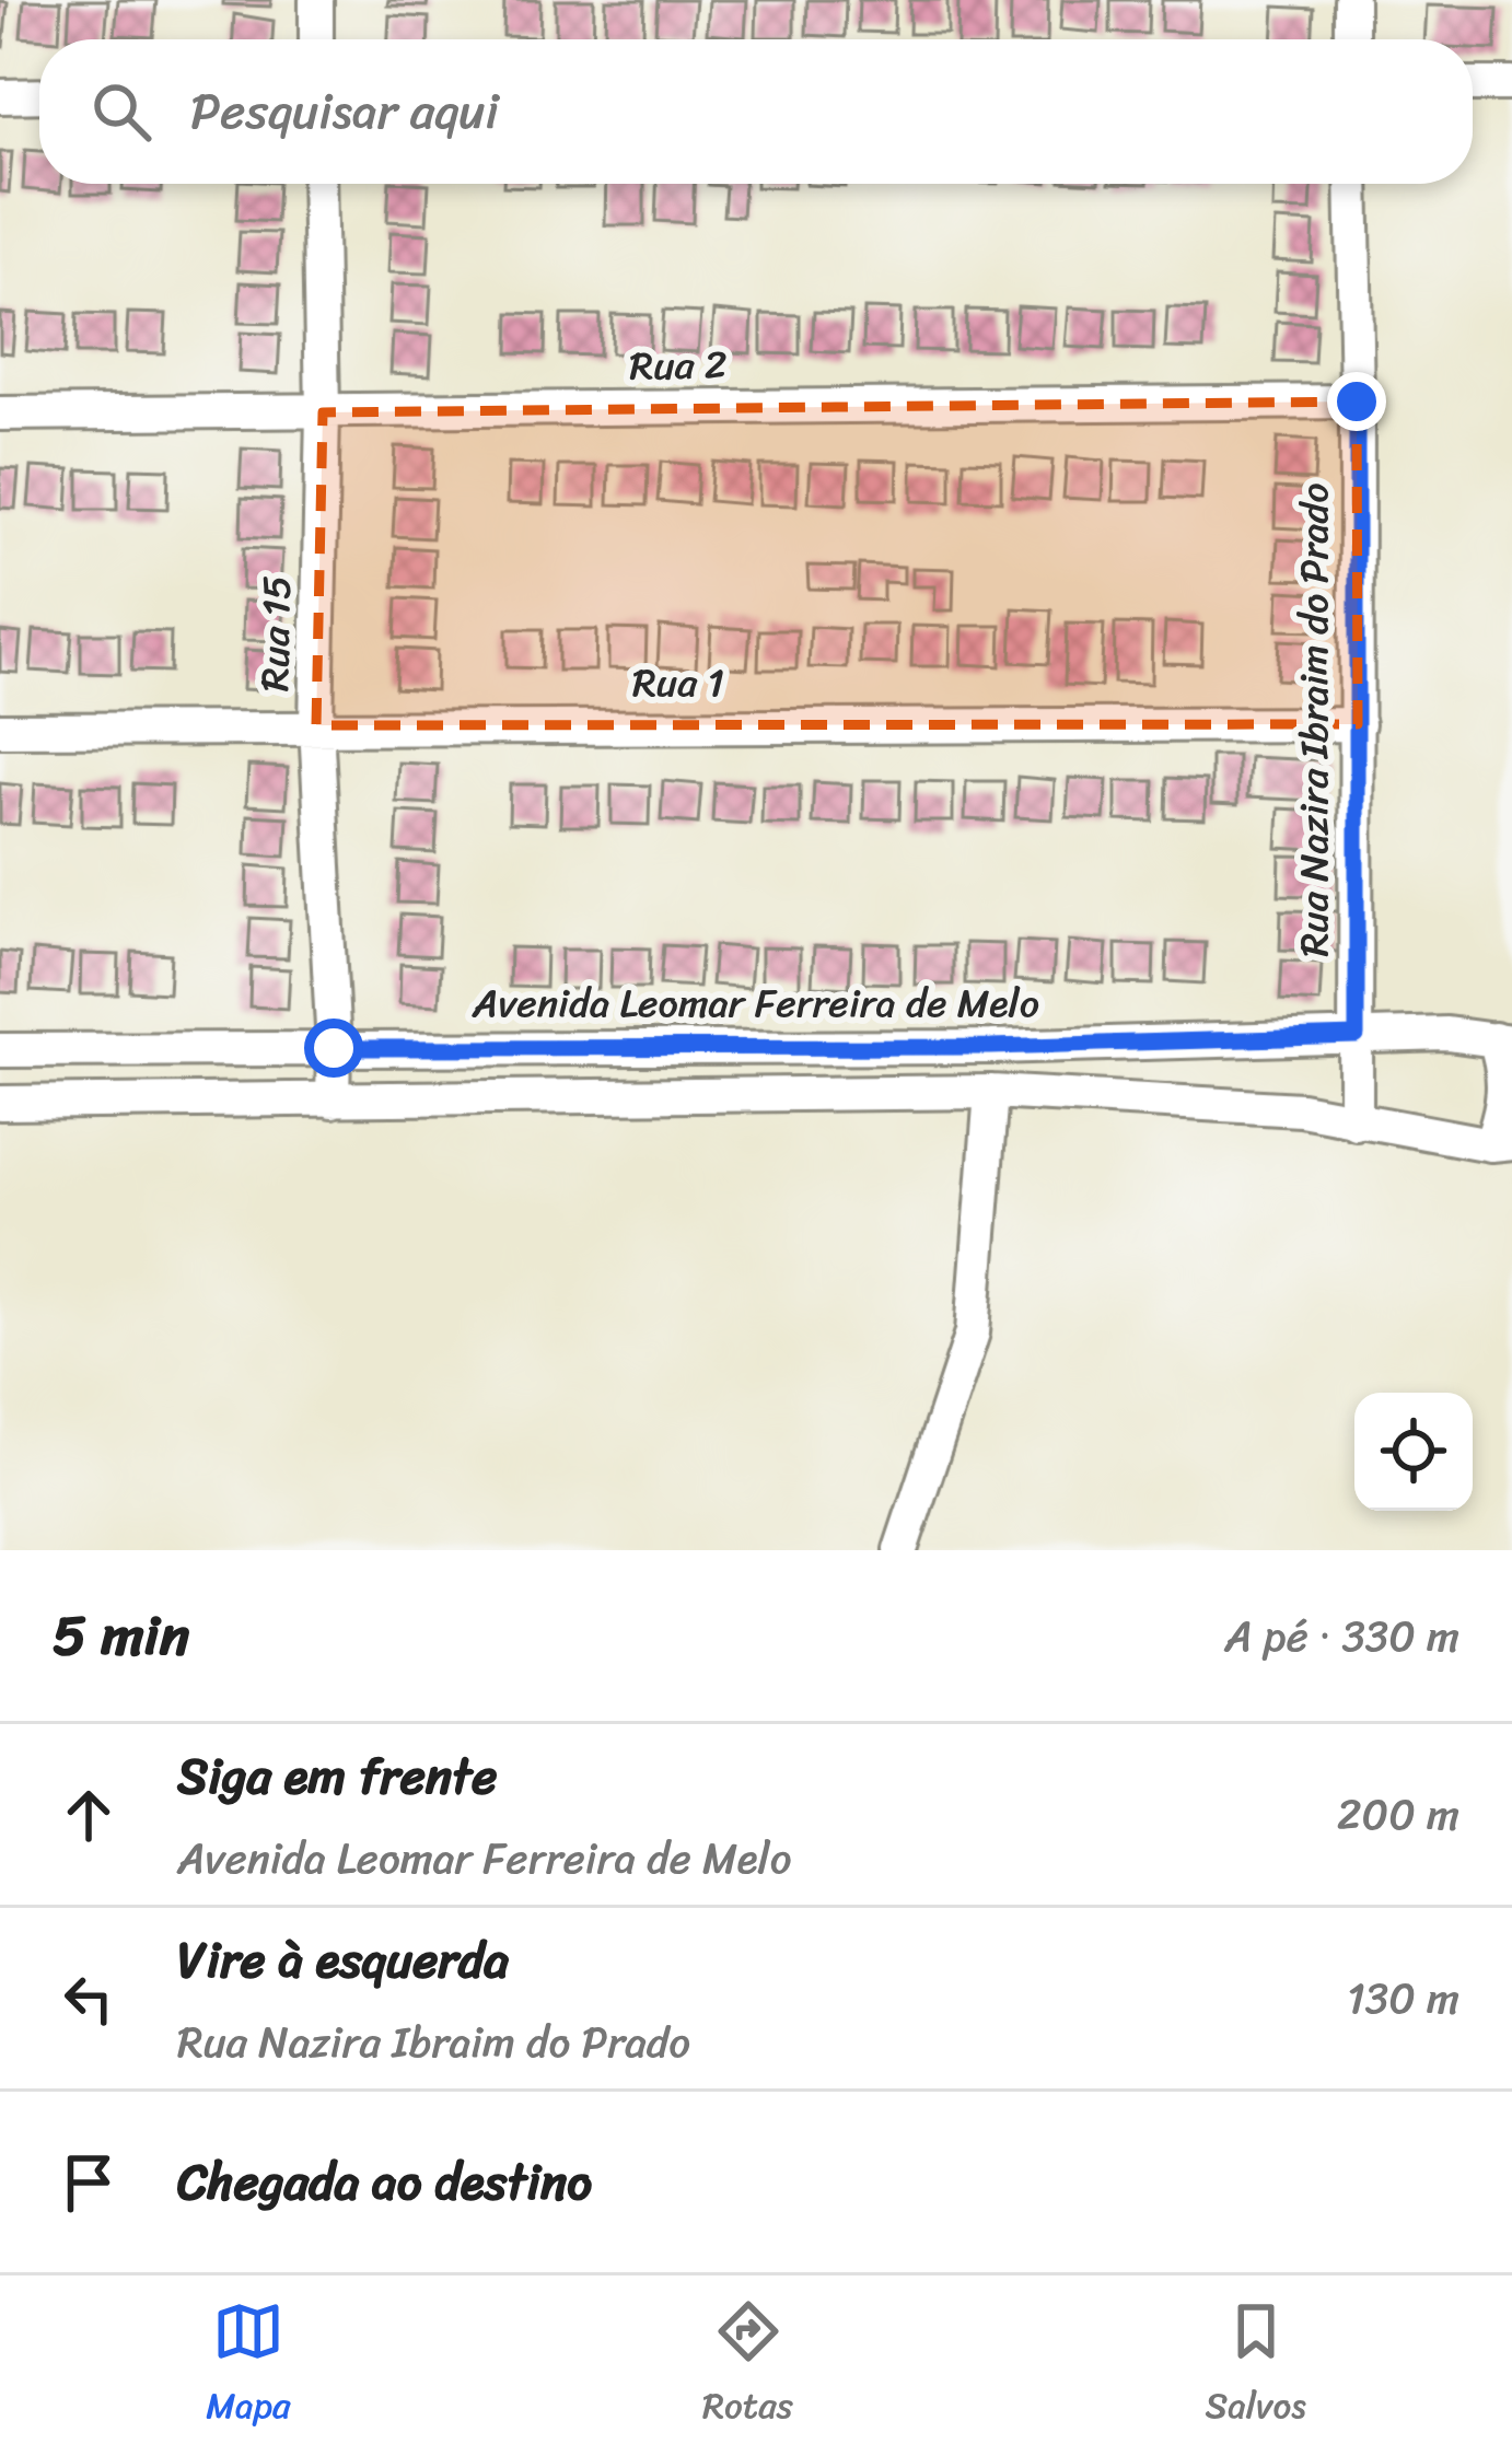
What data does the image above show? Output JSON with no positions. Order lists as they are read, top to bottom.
{
  "streets": {
    "street": [
      "Rua 2",
      "Rua 15",
      "Rua 1",
      "Rua Nazira Ibraim do Prado",
      "Avenida Leomar Ferreira de Melo"
    ]
  },
  "crossings": [
    ["Rua 2", "Rua 15"],
    ["Rua 2", "Rua Nazira Ibraim do Prado"],
    ["Rua 15", "Rua 1"],
    ["Rua 15", "Avenida Leomar Ferreira de Melo"],
    ["Rua 1", "Rua Nazira Ibraim do Prado"],
    ["Rua Nazira Ibraim do Prado", "Avenida Leomar Ferreira de Melo"]
  ],
  "page": {
    "search": "Pesquisar aqui",
    "heading": ["5 min", "A pé · 330 m"],
    "list": [
      ["Siga em frente", "Avenida Leomar Ferreira de Melo", "200 m"],
      ["Vire à esquerda", "Rua Nazira Ibraim do Prado", "130 m"],
      "Chegada ao destino"
    ],
    "nav": ["Mapa", "Rotas", "Salvos"]
  }
}
